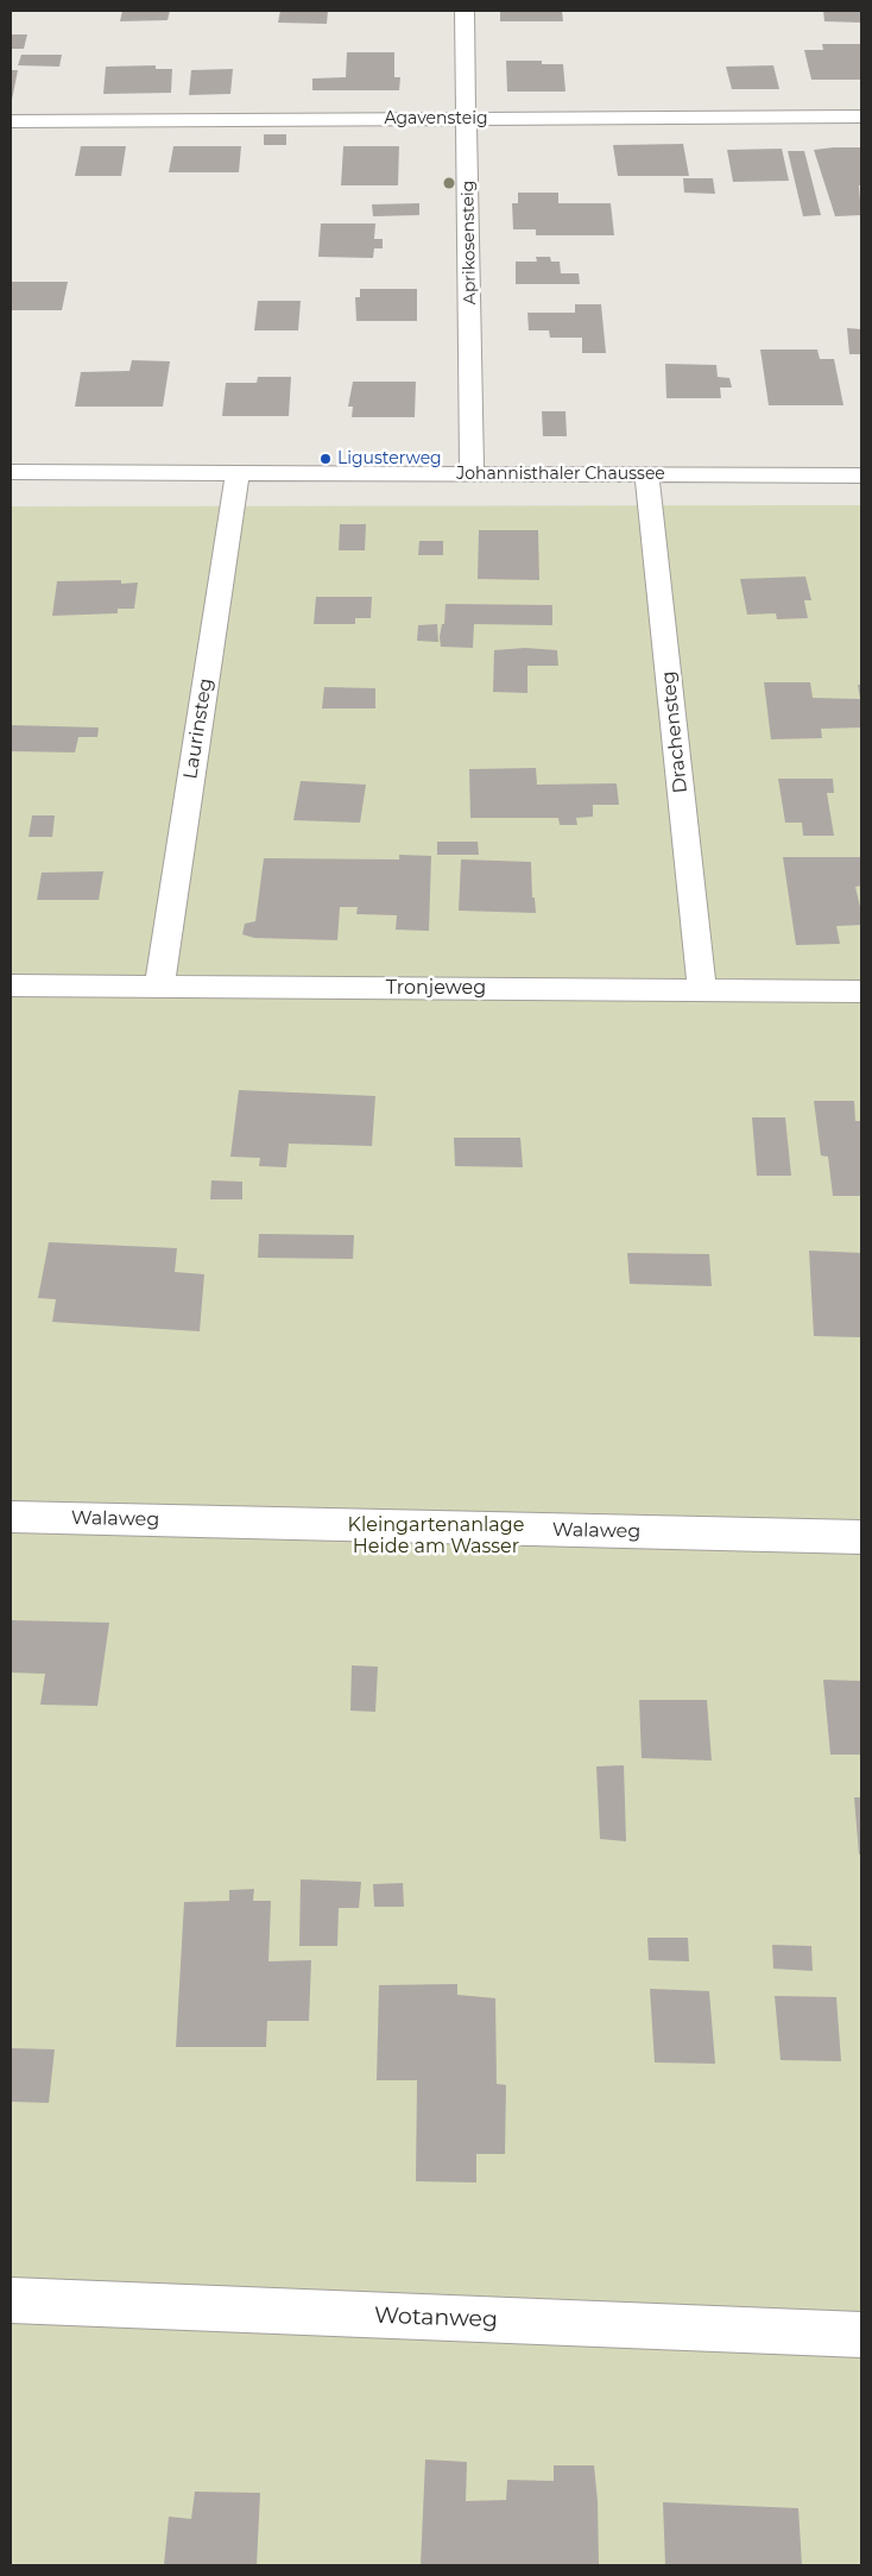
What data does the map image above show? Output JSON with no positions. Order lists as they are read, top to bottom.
{
  "streets": {
    "street": [
      "Agavensteig",
      "Aprikosensteig",
      "Johannisthaler Chaussee",
      "Laurinsteg",
      "Drachensteg",
      "Tronjeweg",
      "Walaweg",
      "Wotanweg"
    ]
  },
  "crossings": [
    ["Agavensteig", "Aprikosensteig"],
    ["Aprikosensteig", "Johannisthaler Chaussee"],
    ["Johannisthaler Chaussee", "Laurinsteg"],
    ["Johannisthaler Chaussee", "Drachensteg"],
    ["Laurinsteg", "Tronjeweg"],
    ["Drachensteg", "Tronjeweg"]
  ],
  "parks": ["Kleingartenanlage Heide am Wasser"],
  "places": ["Ligusterweg"]
}
